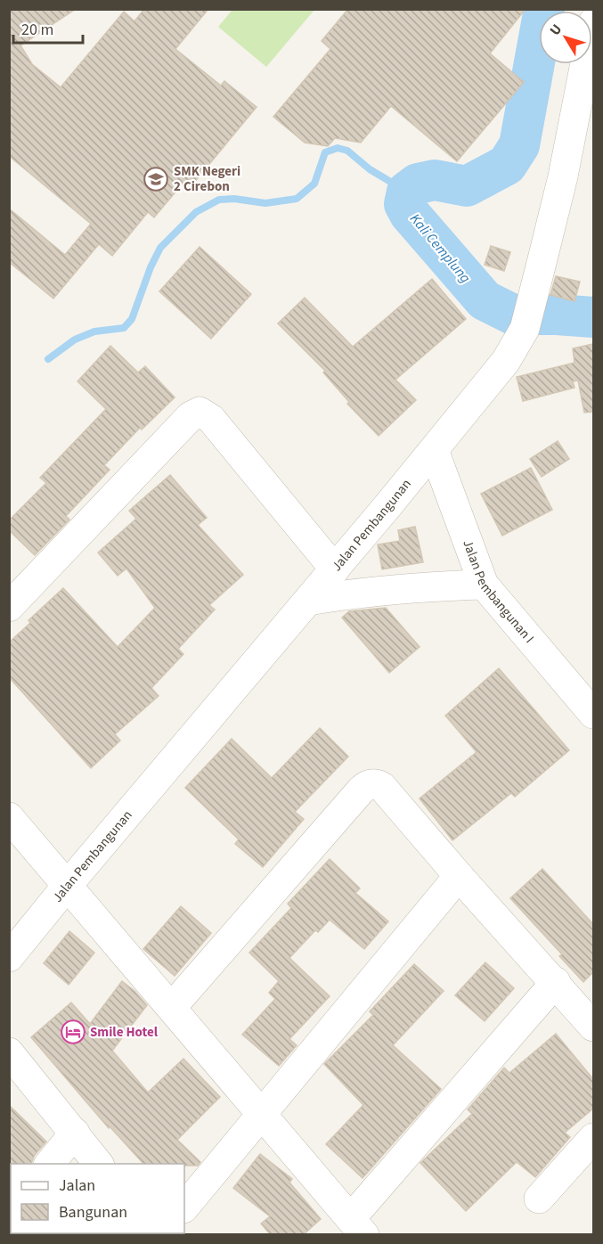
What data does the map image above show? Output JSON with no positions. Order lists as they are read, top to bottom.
{
  "streets": {
    "street": ["Jalan Pembangunan", "Jalan Pembangunan I"]
  },
  "crossings": [
    ["Jalan Pembangunan", "Jalan Pembangunan I"]
  ],
  "water": ["Kali Cemplung"],
  "places": {
    "school or university": ["SMK Negeri 2 Cirebon"],
    "hotel": ["Smile Hotel"]
  },
  "legend": ["Jalan", "Bangunan"],
  "scale_bar": "20 m",
  "north": "top left"
}
